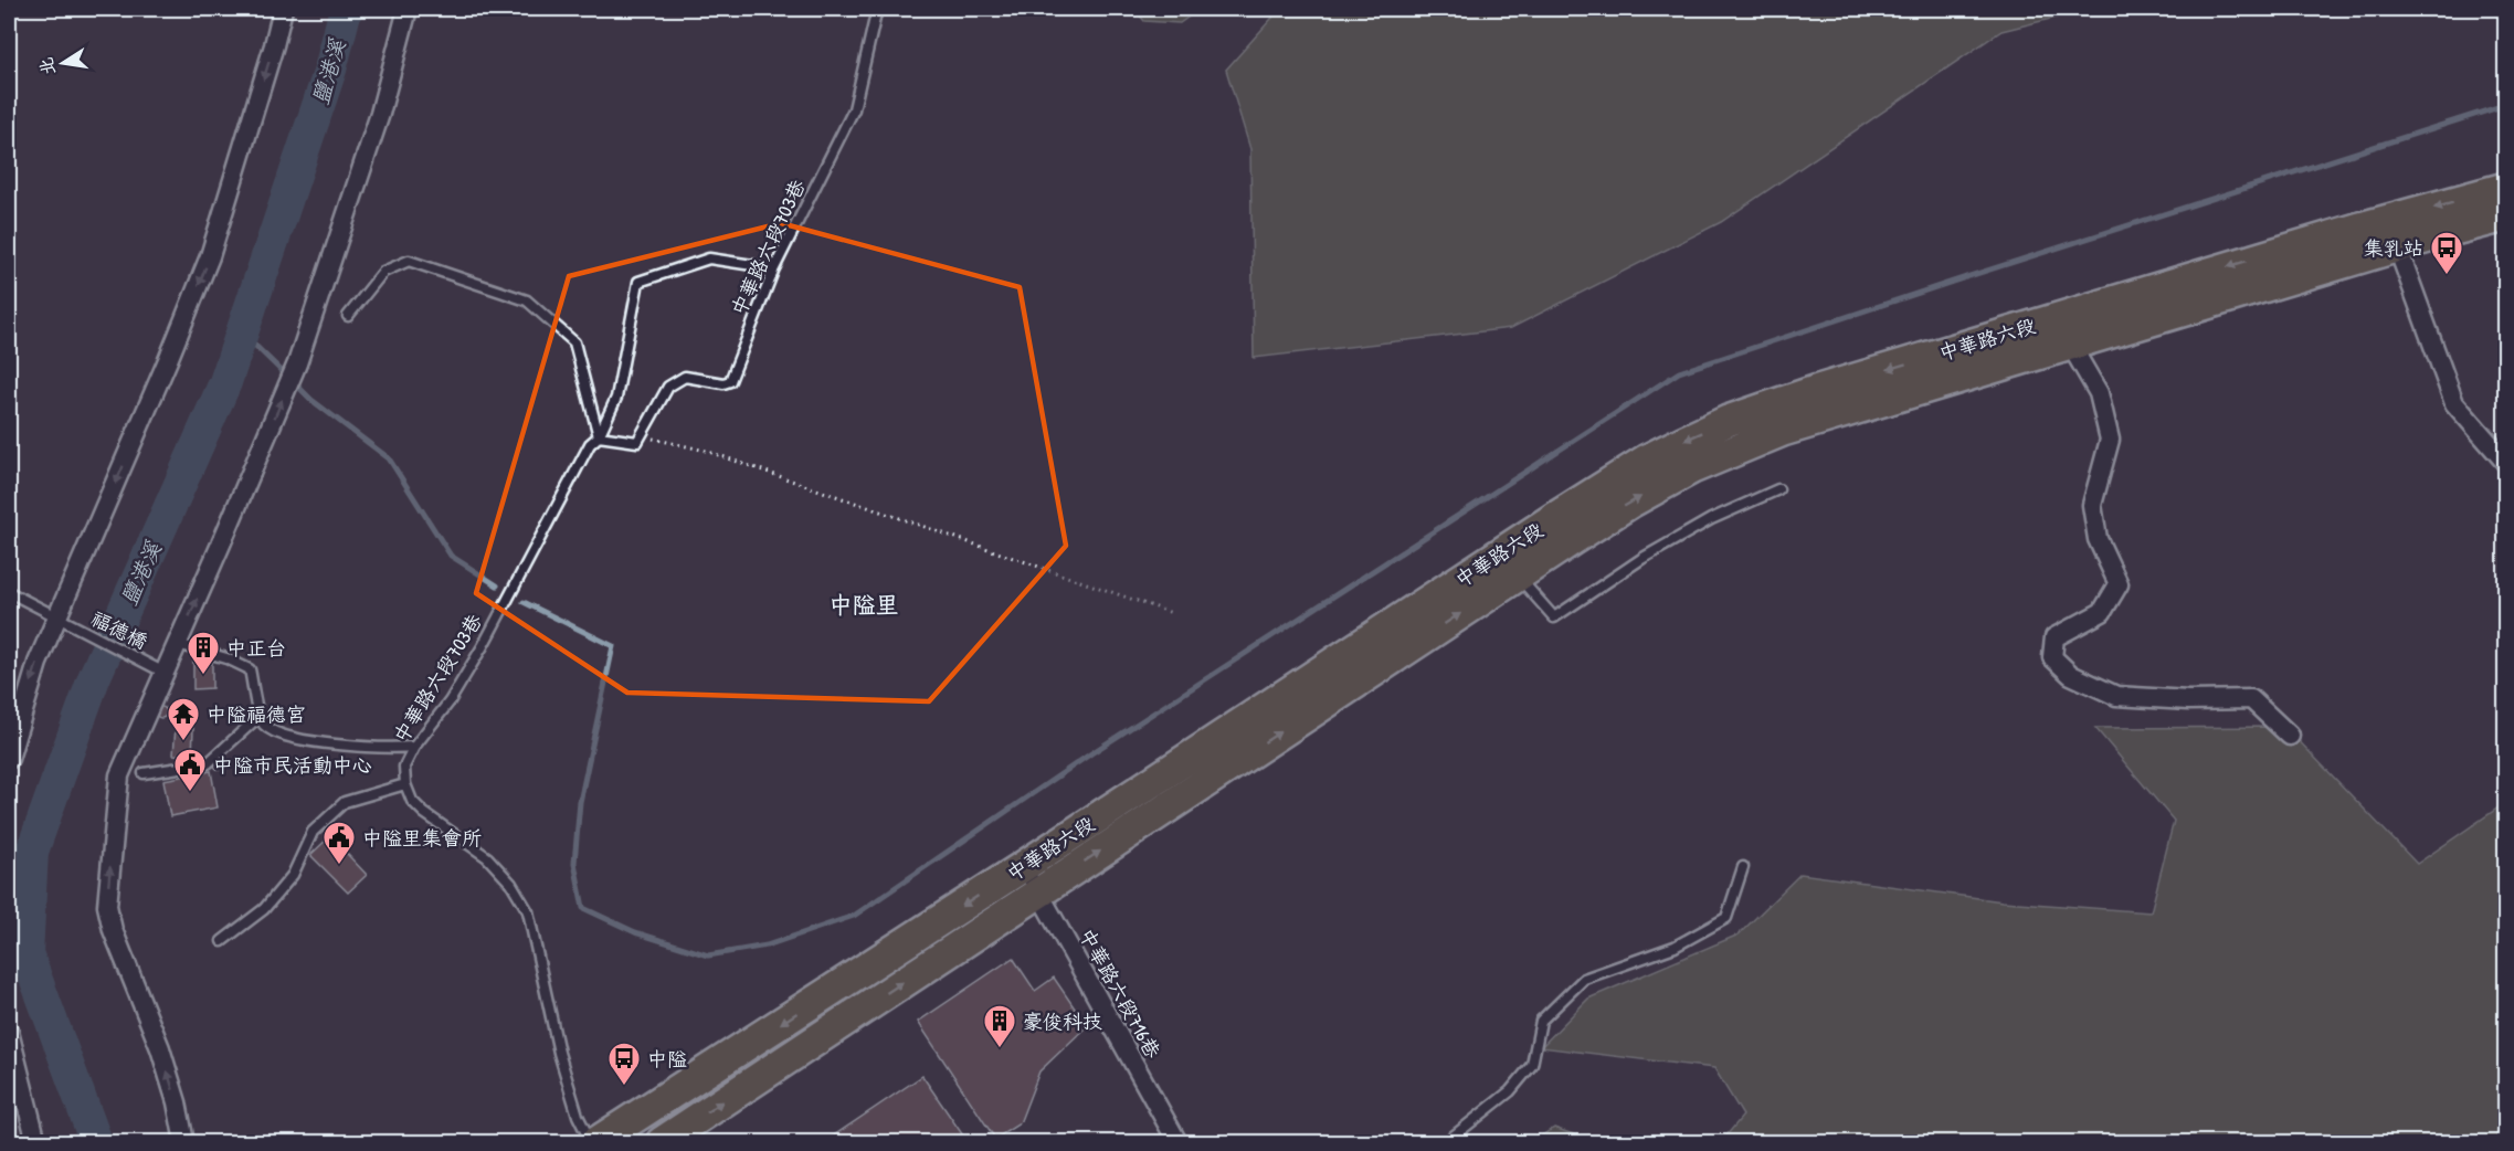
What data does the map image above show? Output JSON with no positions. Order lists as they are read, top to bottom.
{
  "streets": {
    "main road": ["中華路六段"],
    "street": ["中華路六段716巷"],
    "lane": ["中華路六段703巷", "福德橋"]
  },
  "crossings": [
    ["中華路六段", "中華路六段716巷"]
  ],
  "districts": ["中隘里"],
  "water": ["鹽港溪"],
  "places": {
    "bus stop": ["集乳站", "中隘"],
    "building": ["中正台", "豪俊科技"],
    "temple": ["中隘福德宮"],
    "public building": ["中隘市民活動中心", "中隘里集會所"]
  },
  "north": "left"
}
